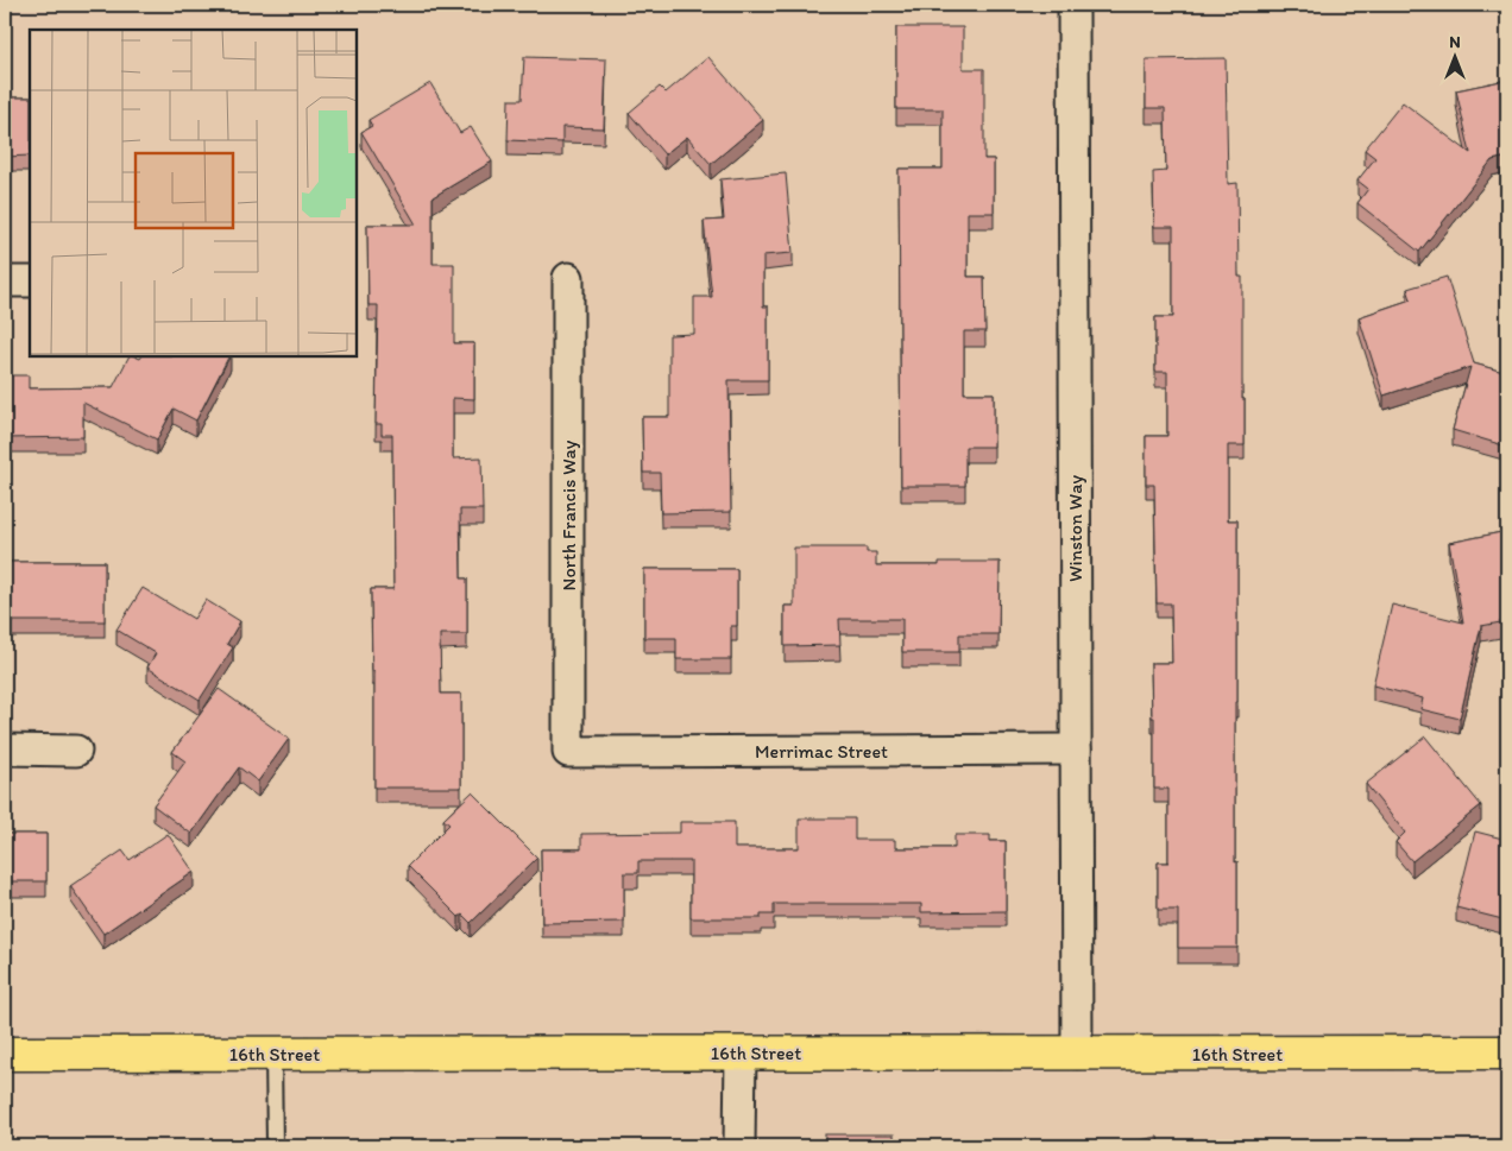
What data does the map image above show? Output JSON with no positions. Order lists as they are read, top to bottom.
{
  "streets": {
    "main road": ["16th Street"],
    "street": ["North Francis Way", "Winston Way", "Merrimac Street"]
  },
  "crossings": [
    ["North Francis Way", "Merrimac Street"],
    ["Winston Way", "Merrimac Street"],
    ["Winston Way", "16th Street"]
  ],
  "north": "top"
}
